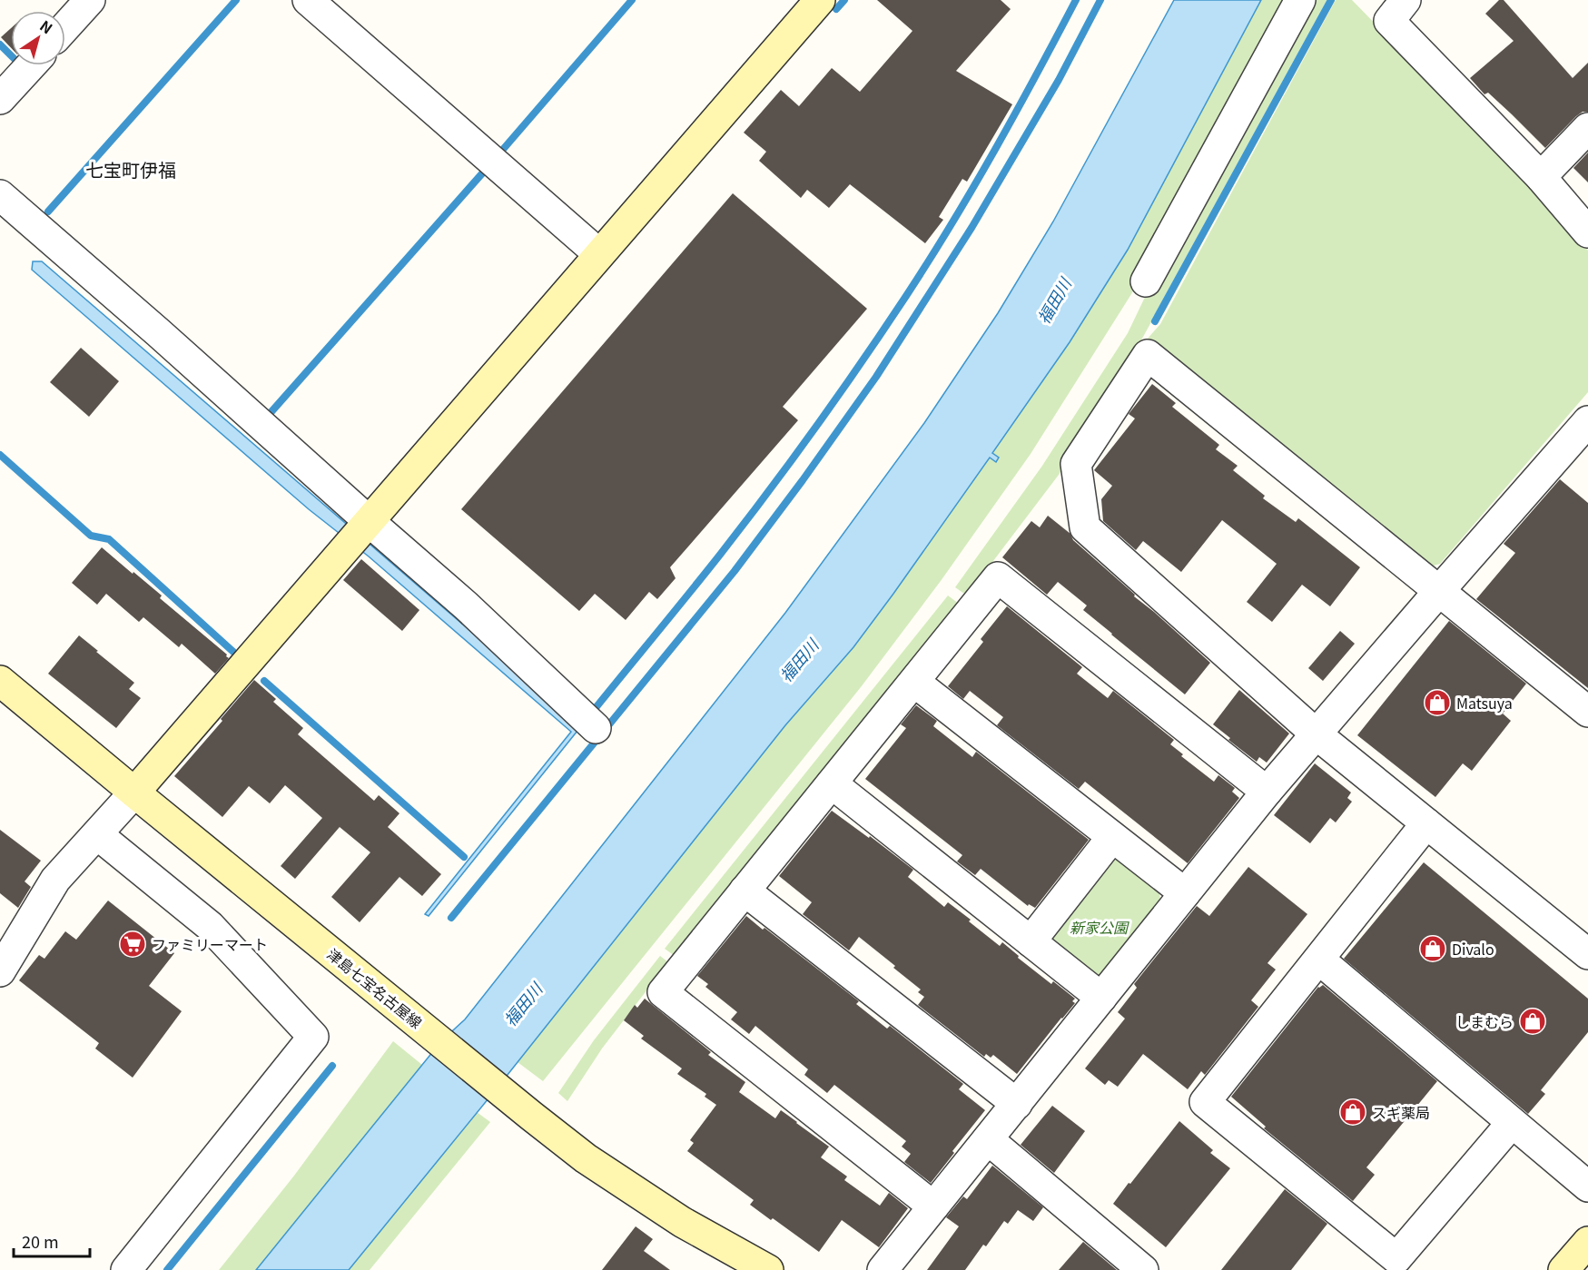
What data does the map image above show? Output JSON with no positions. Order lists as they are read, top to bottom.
{
  "streets": {
    "street": ["津島七宝名古屋線"]
  },
  "districts": ["七宝町伊福"],
  "water": ["福田川"],
  "parks": ["新家公園"],
  "places": {
    "shop": [
      "Matsuya",
      "Divalo",
      "しまむら",
      "スギ薬局"
    ],
    "supermarket": ["ファミリーマート"]
  },
  "scale_bar": "20 m",
  "north": "top right"
}
